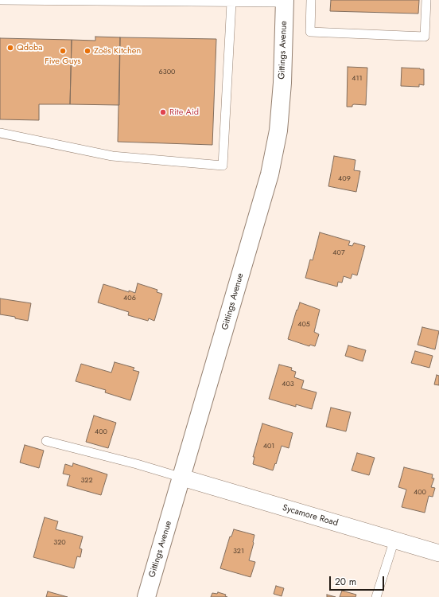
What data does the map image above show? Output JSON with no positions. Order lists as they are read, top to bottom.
{
  "streets": {
    "street": ["Gittings Avenue", "Sycamore Road"]
  },
  "crossings": [
    ["Gittings Avenue", "Sycamore Road"]
  ],
  "places": [
    "Qdoba",
    "Five Guys",
    "Zoës Kitchen",
    "Rite Aid"
  ],
  "house_numbers": [
    "6300",
    "411",
    "409",
    "407",
    "406",
    "405",
    "403",
    "400",
    "401",
    "322",
    "400",
    "320",
    "321"
  ],
  "scale_bar": "20 m"
}
